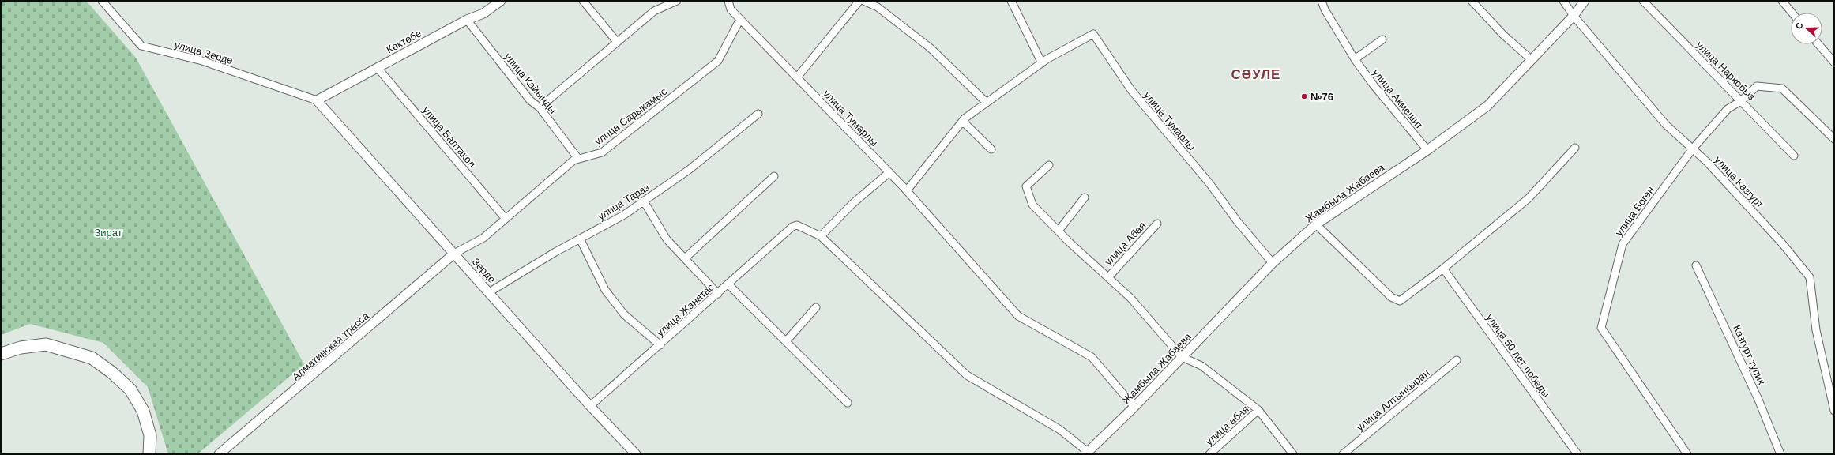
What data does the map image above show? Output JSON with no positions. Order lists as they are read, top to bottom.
{
  "streets": {
    "street": [
      "Көктөбе",
      "улица Зерде",
      "улица Наркобыз",
      "улица Кайынды",
      "улица Акмешит",
      "улица Сарыкамыс",
      "улица Тумарлы",
      "улица Балтакол",
      "улица Казгурт",
      "Жамбыла Жабаева",
      "улица Тараз",
      "улица Боген",
      "улица Абая",
      "Зерде",
      "улица Жанатас",
      "Алматинская трасса",
      "Казгурт тупик",
      "улица 50 лет победы",
      "улица Алтынкыран",
      "улица абая"
    ]
  },
  "crossings": [
    ["Көктөбе", "улица Зерде"],
    ["Көктөбе", "улица Кайынды"],
    ["Көктөбе", "улица Балтакол"],
    ["Көктөбе", "Зерде"],
    ["улица Зерде", "Зерде"],
    ["улица Наркобыз", "улица Боген"],
    ["улица Кайынды", "улица Сарыкамыс"],
    ["улица Акмешит", "Жамбыла Жабаева"],
    ["улица Сарыкамыс", "улица Тумарлы"],
    ["улица Сарыкамыс", "улица Балтакол"],
    ["улица Сарыкамыс", "Зерде"],
    ["улица Сарыкамыс", "Алматинская трасса"],
    ["улица Тумарлы", "Жамбыла Жабаева"],
    ["улица Казгурт", "Жамбыла Жабаева"],
    ["улица Казгурт", "улица Боген"],
    ["улица Тараз", "Зерде"],
    ["Зерде", "улица Жанатас"],
    ["Зерде", "Алматинская трасса"]
  ],
  "districts": ["СӘУЛЕ"],
  "parks": ["Зират"],
  "places": ["№76"],
  "north": "left"
}
